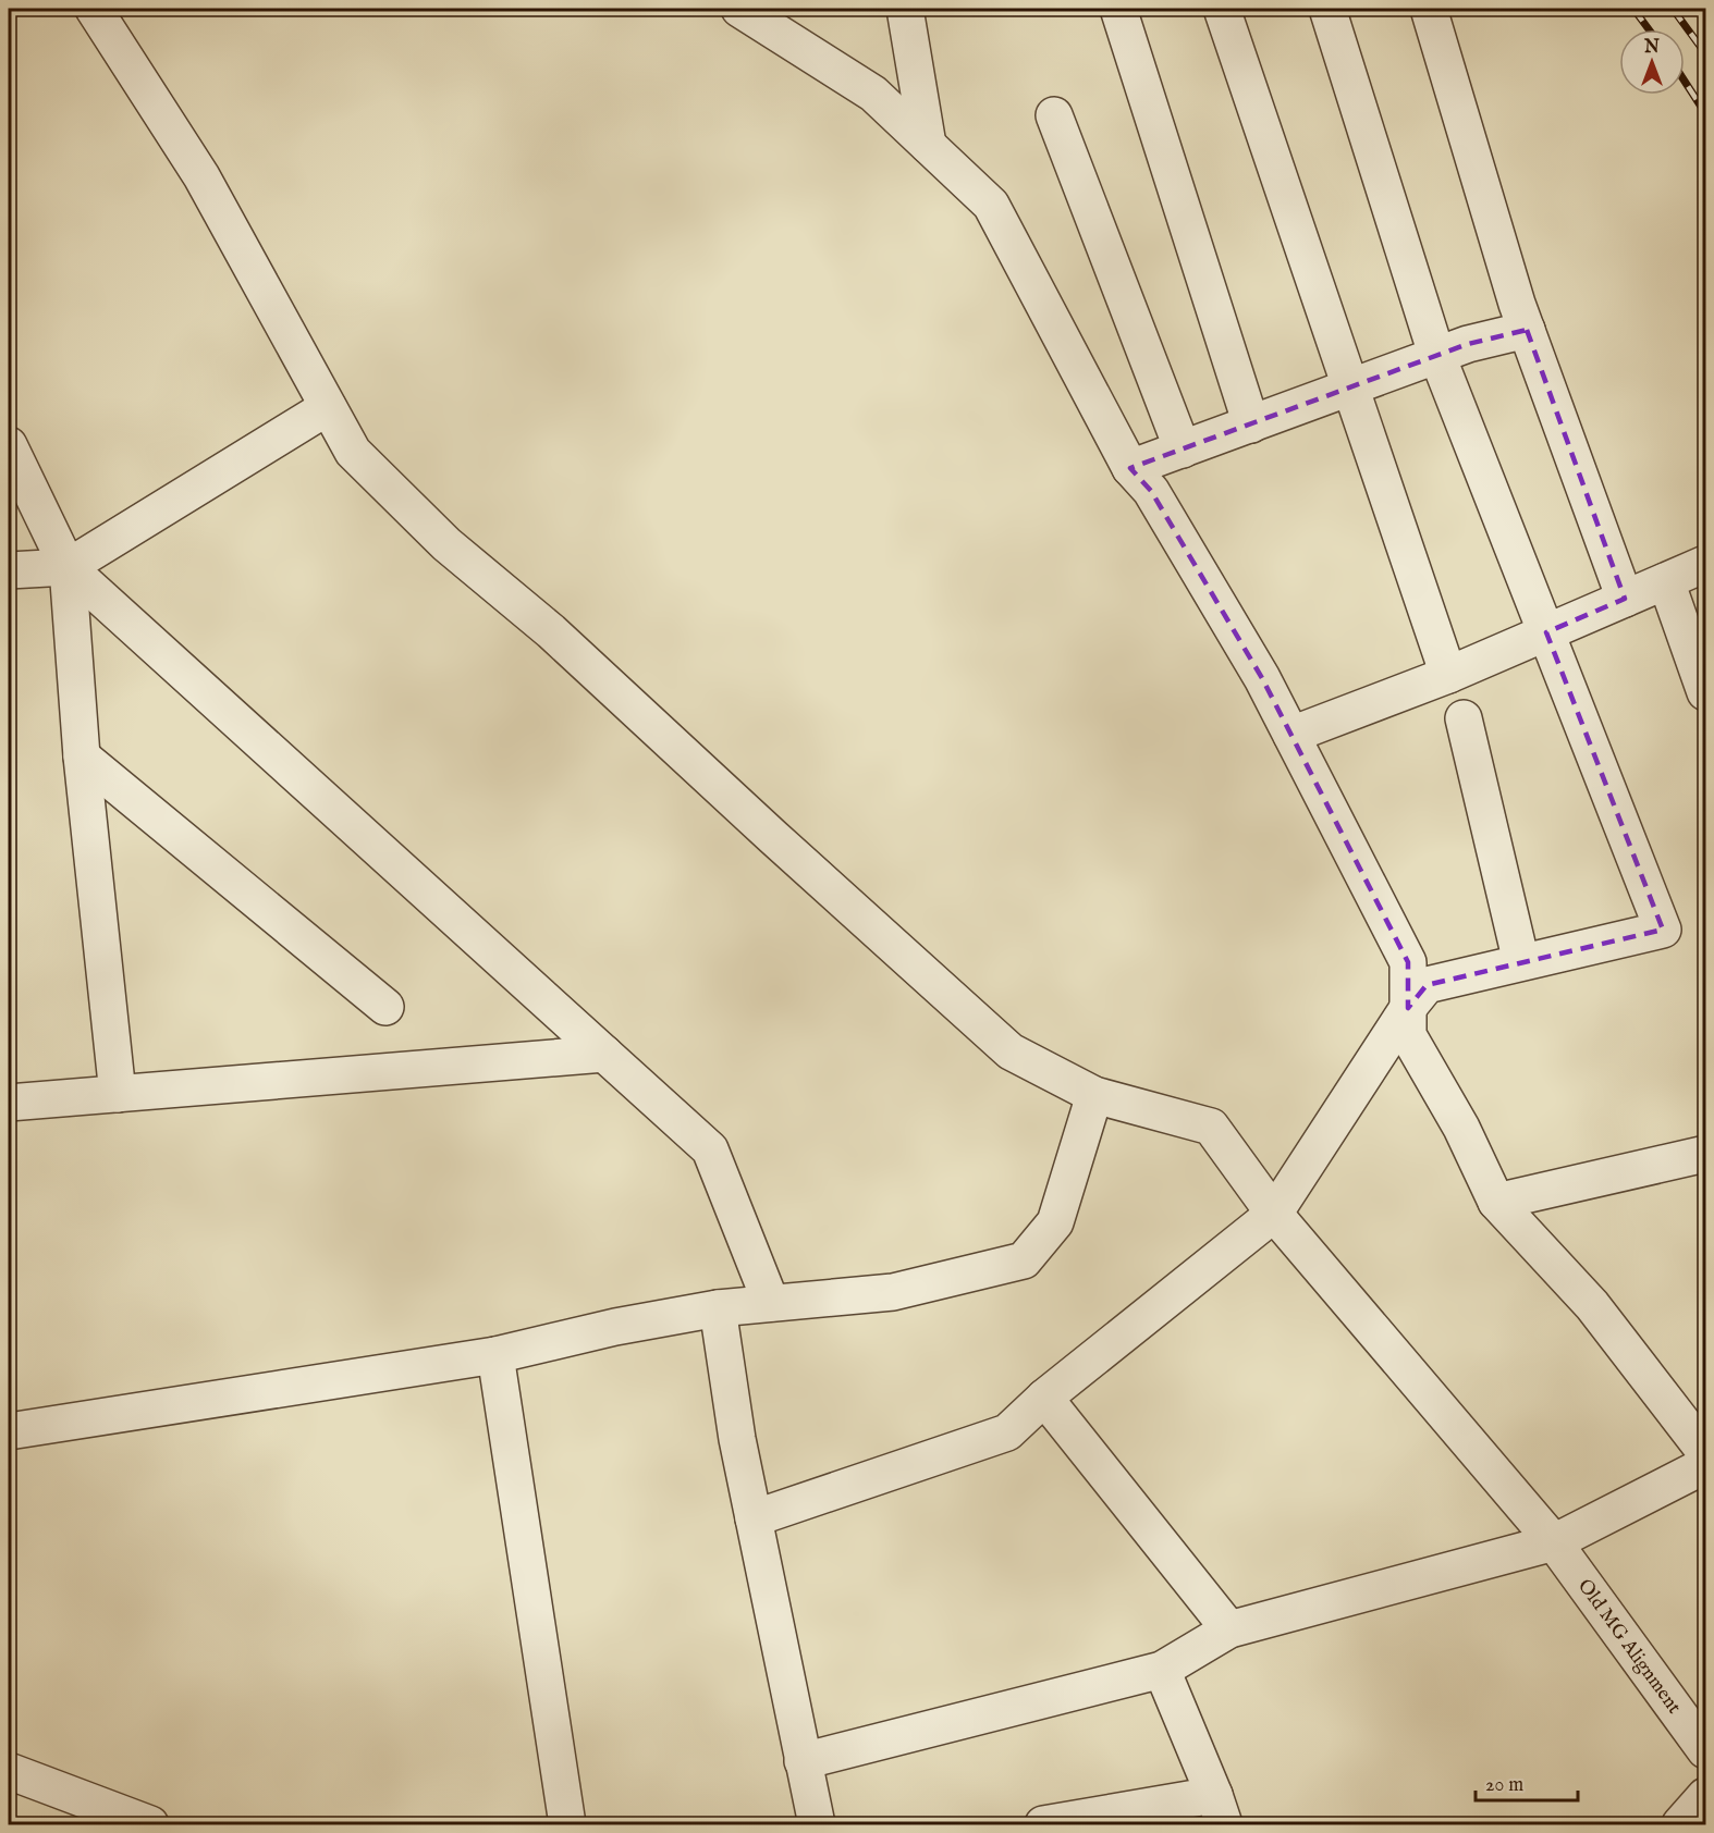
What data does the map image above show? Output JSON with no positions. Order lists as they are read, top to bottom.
{
  "streets": {
    "street": ["Old MG Alignment"]
  },
  "scale_bar": "20 m",
  "north": "top"
}
